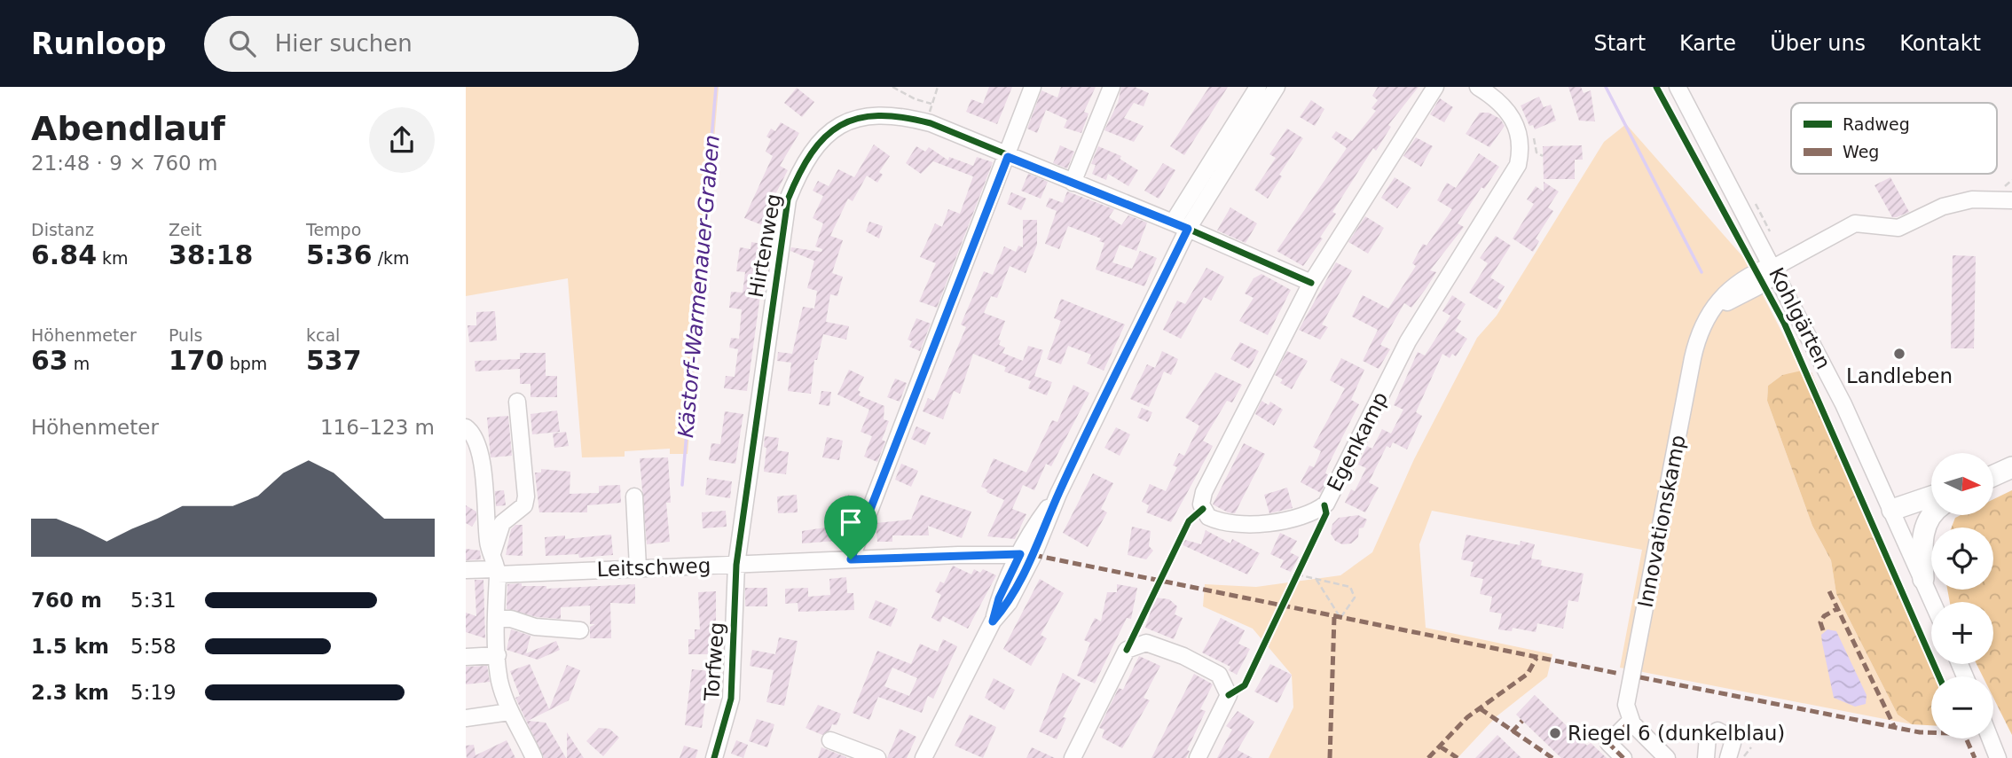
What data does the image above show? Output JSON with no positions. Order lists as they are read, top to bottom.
{
  "streets": {
    "street": [
      "Hirtenweg",
      "Kohlgärten",
      "Egenkamp",
      "Innovationskamp",
      "Leitschweg",
      "Torfweg"
    ]
  },
  "crossings": [
    ["Hirtenweg", "Leitschweg"],
    ["Hirtenweg", "Torfweg"],
    ["Kohlgärten", "Innovationskamp"],
    ["Leitschweg", "Torfweg"]
  ],
  "water": ["Kästorf-Warmenauer-Graben"],
  "places": ["Landleben", "Riegel 6 (dunkelblau)"],
  "legend": ["Radweg", "Weg"],
  "north": "right",
  "page": {
    "header": "Runloop",
    "search": "Hier suchen",
    "nav": [
      "Start",
      "Karte",
      "Über uns",
      "Kontakt"
    ],
    "heading": ["Abendlauf", "21:48 · 9 × 760 m"],
    "stats": [
      ["Distanz", "6.84 km"],
      ["Zeit", "38:18"],
      ["Tempo", "5:36 /km"],
      ["Höhenmeter", "63 m"],
      ["Puls", "170 bpm"],
      ["kcal", "537"]
    ],
    "chart": ["Höhenmeter", "116–123 m"],
    "map_buttons": ["+", "−"],
    "list": [
      {
        "name": "760 m",
        "note": "5:31"
      },
      {
        "name": "1.5 km",
        "note": "5:58"
      },
      {
        "name": "2.3 km",
        "note": "5:19"
      }
    ]
  }
}
